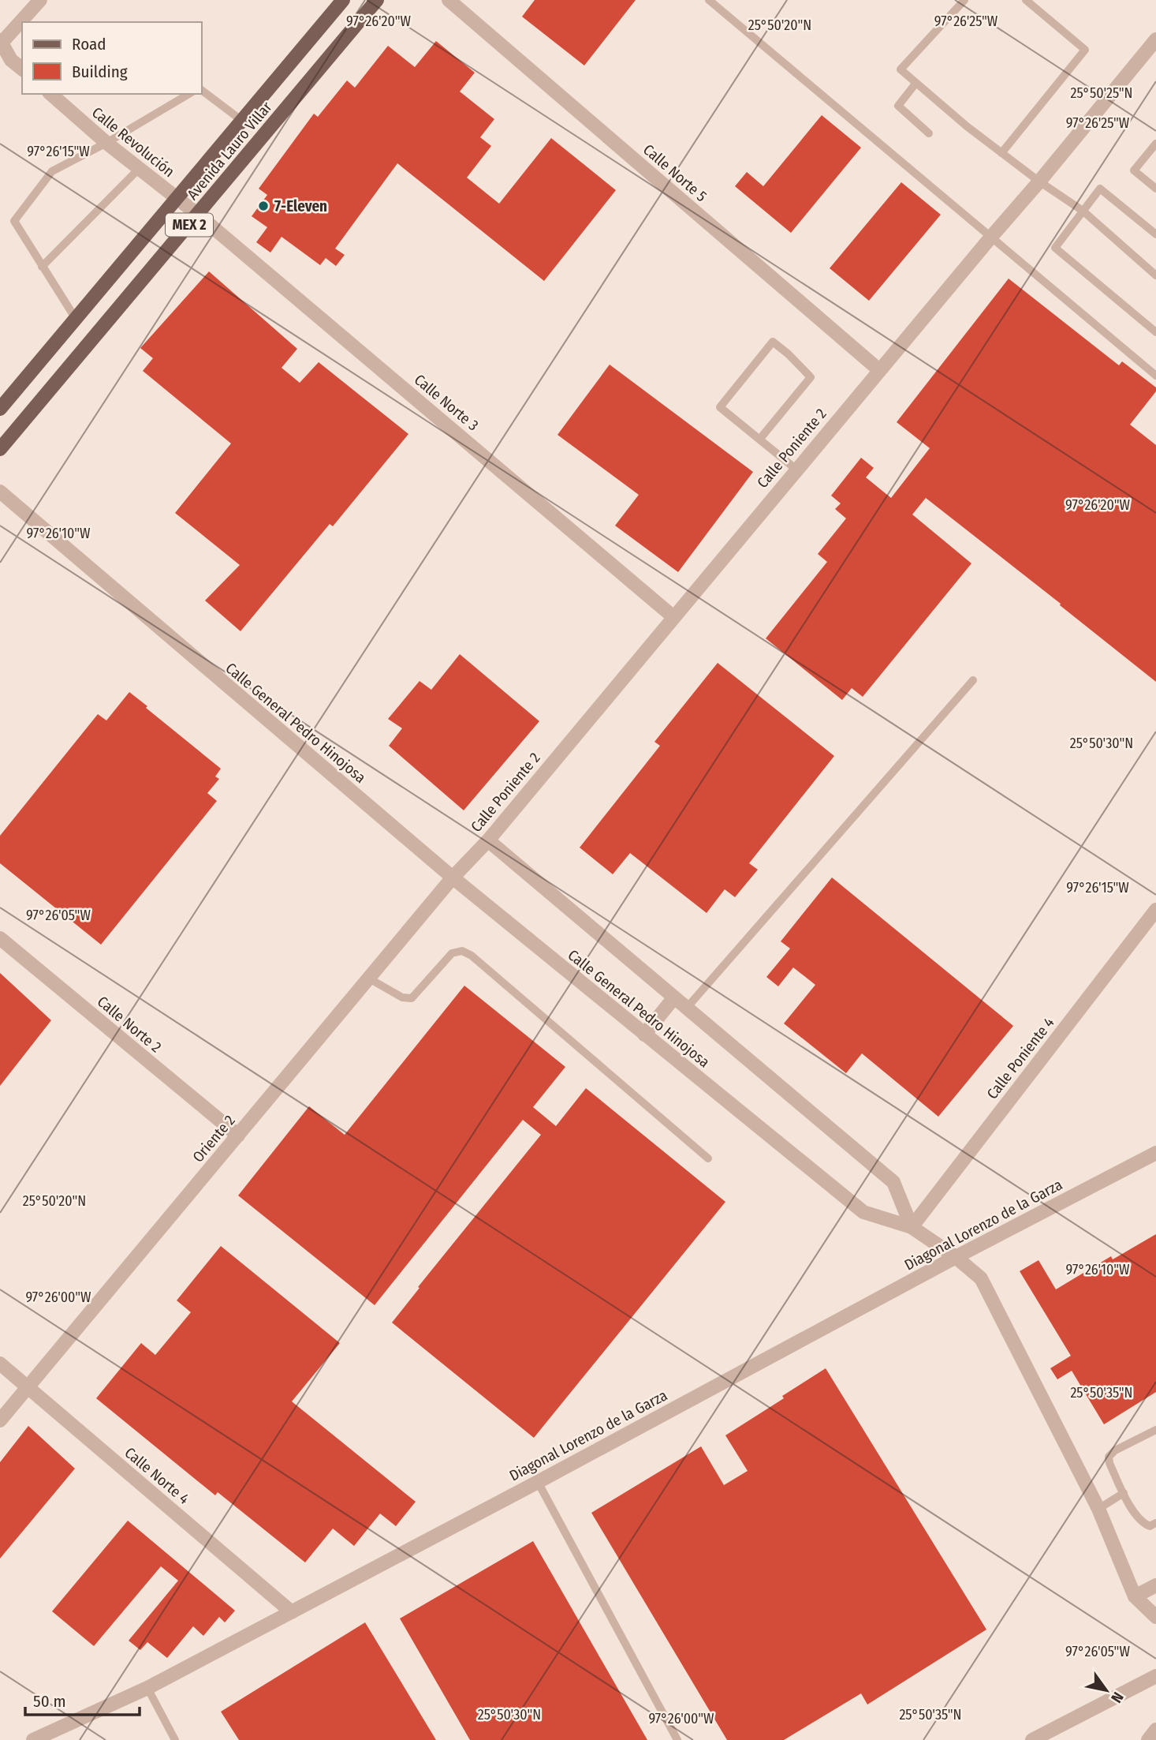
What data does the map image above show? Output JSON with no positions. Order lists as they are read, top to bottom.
{
  "streets": {
    "main road": ["Avenida Lauro Villar", "MEX 2"],
    "street": [
      "Calle Revolución",
      "Calle Norte 5",
      "Calle Norte 3",
      "Calle Poniente 2",
      "Calle General Pedro Hinojosa",
      "Calle Norte 2",
      "Calle Poniente 4",
      "Oriente 2",
      "Diagonal Lorenzo de la Garza",
      "Calle Norte 4"
    ]
  },
  "crossings": [
    ["Calle Revolución", "Avenida Lauro Villar"],
    ["Calle Revolución", "Calle Norte 3"],
    ["Avenida Lauro Villar", "Calle Norte 3"],
    ["Calle Norte 5", "Calle Poniente 2"],
    ["Calle Norte 3", "Calle Poniente 2"],
    ["Calle Poniente 2", "Calle General Pedro Hinojosa"],
    ["Calle Poniente 2", "Oriente 2"],
    ["Calle General Pedro Hinojosa", "Calle Poniente 4"],
    ["Calle General Pedro Hinojosa", "Oriente 2"],
    ["Calle General Pedro Hinojosa", "Diagonal Lorenzo de la Garza"],
    ["Calle Norte 2", "Oriente 2"],
    ["Oriente 2", "Calle Norte 4"],
    ["Diagonal Lorenzo de la Garza", "Calle Norte 4"]
  ],
  "places": ["7-Eleven"],
  "legend": ["Road", "Building"],
  "scale_bar": "50 m",
  "north": "bottom right",
  "coordinates": [
    "97°26'25\"W",
    "97°26'20\"W",
    "25°50'20\"N",
    "25°50'25\"N",
    "97°26'15\"W",
    "97°26'10\"W",
    "25°50'30\"N",
    "97°26'05\"W",
    "97°26'00\"W",
    "25°50'35\"N"
  ]
}
